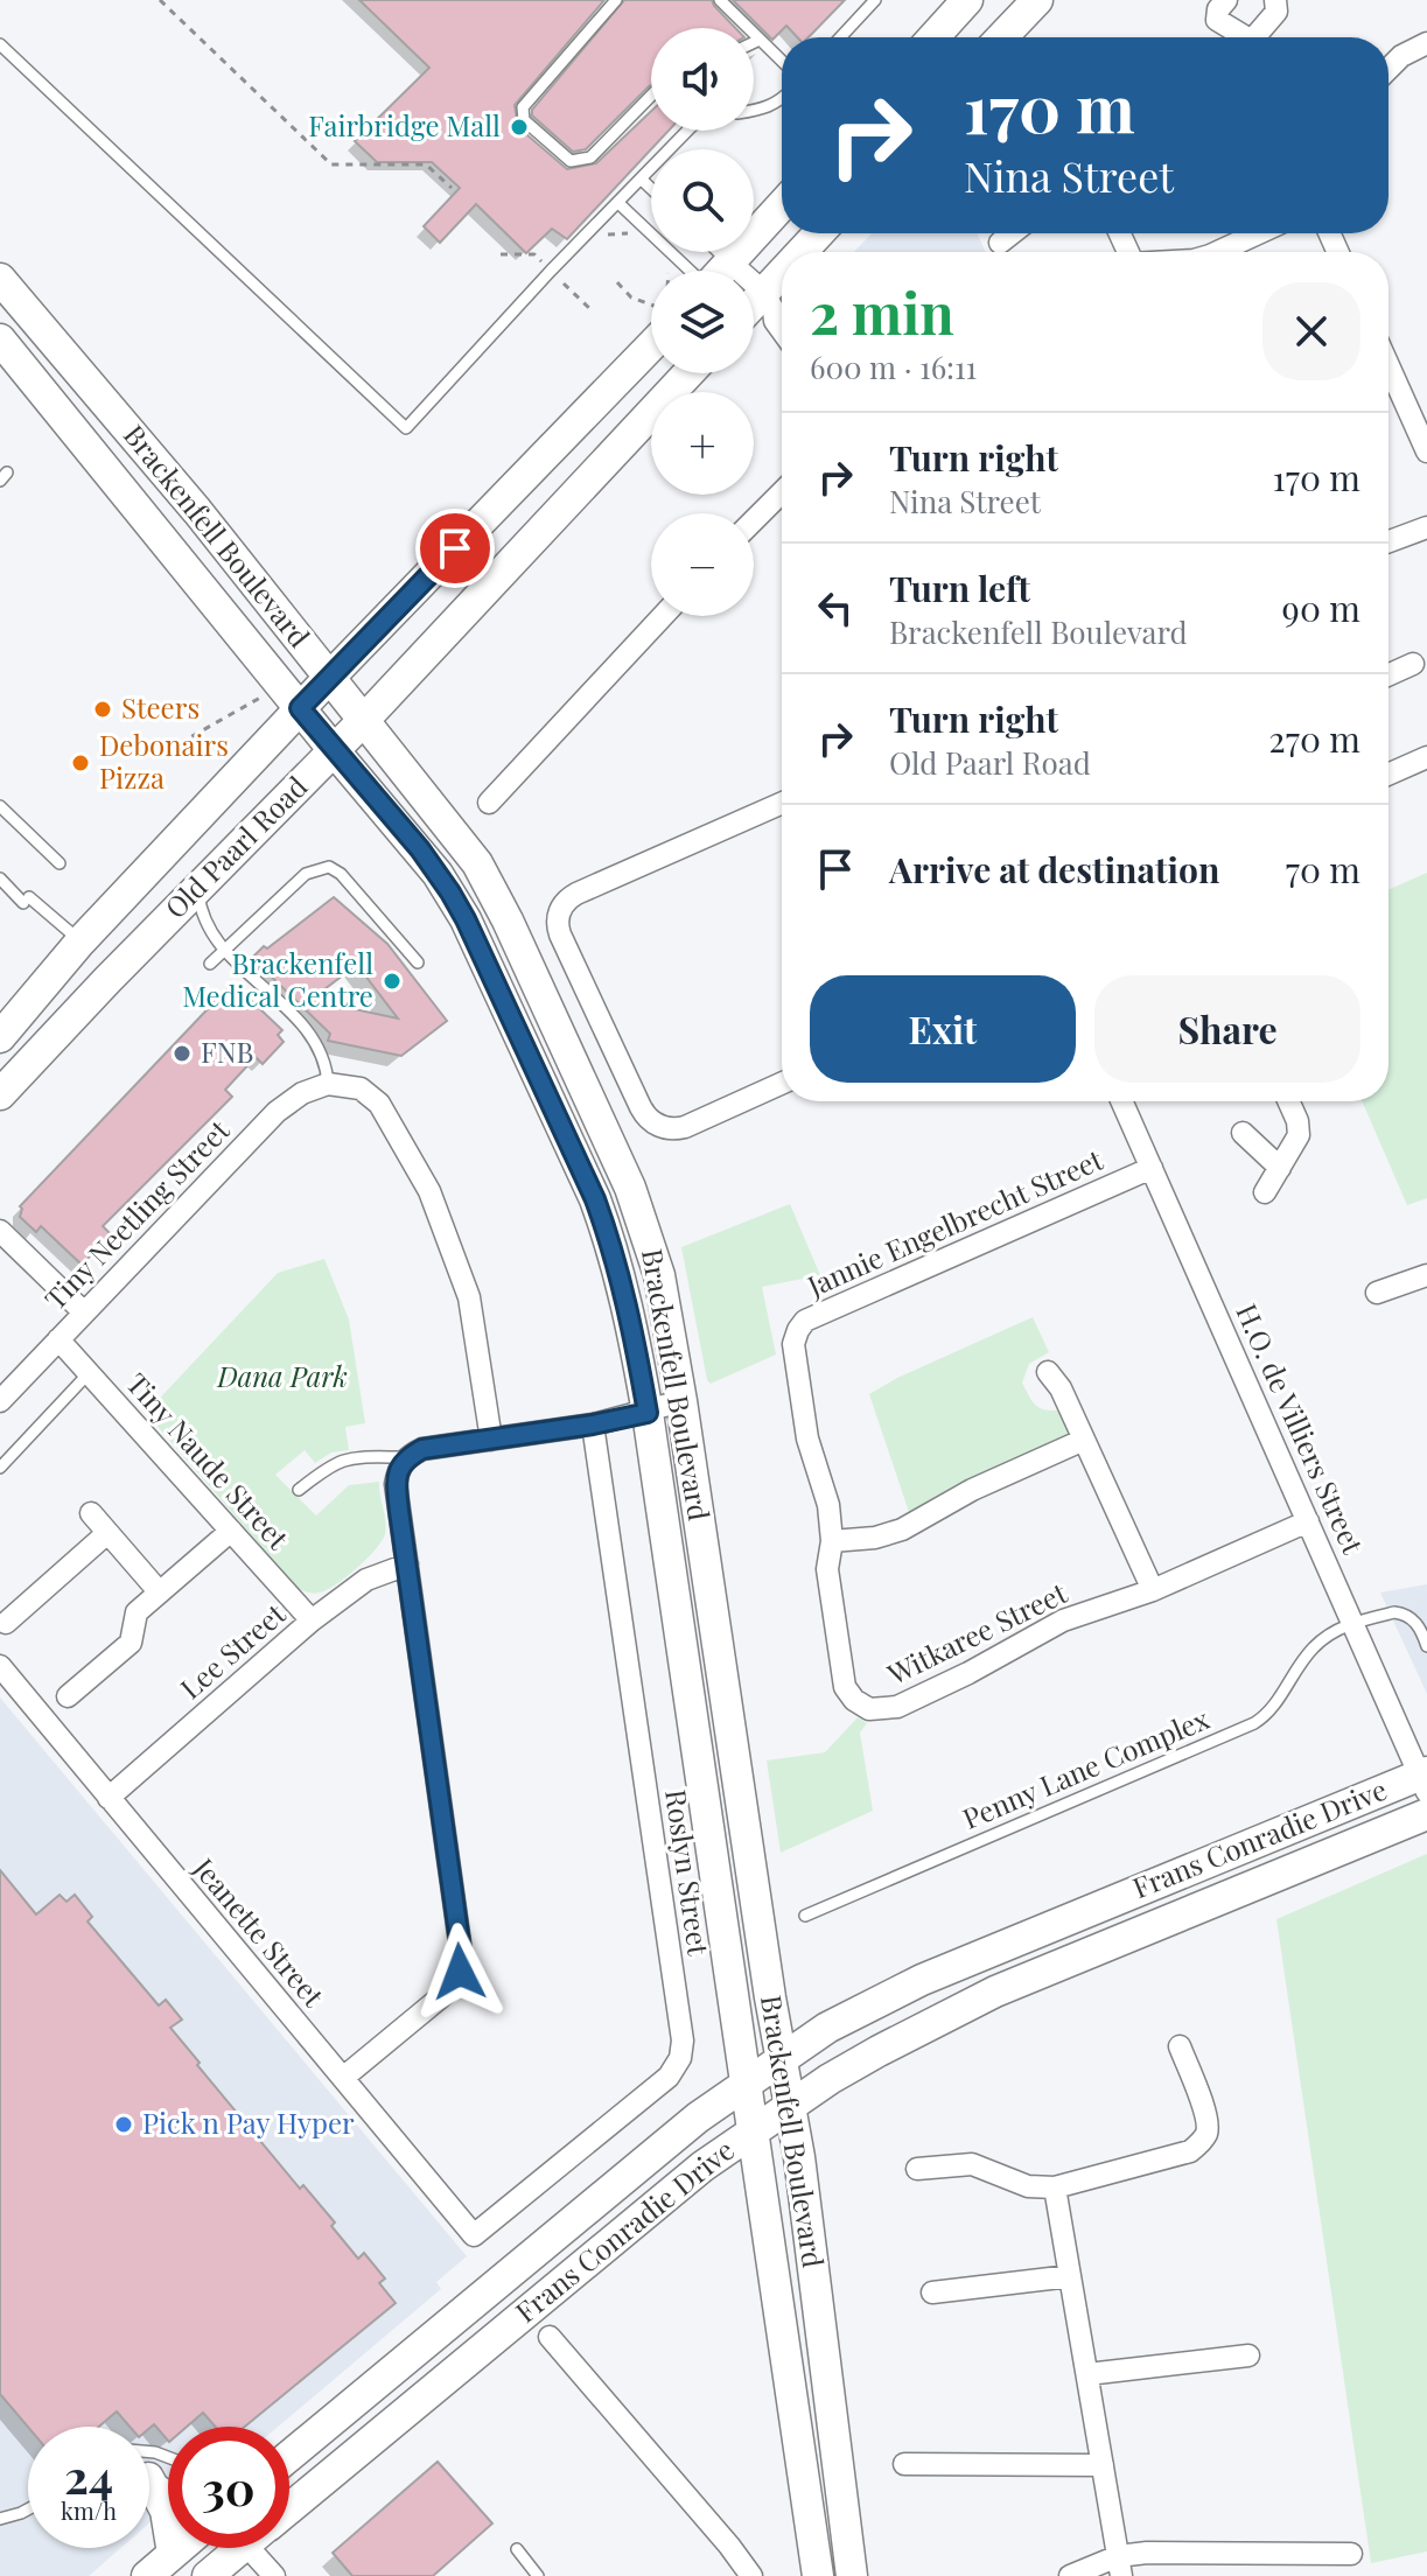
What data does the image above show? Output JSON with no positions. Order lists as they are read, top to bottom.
{
  "streets": {
    "street": [
      "Brackenfell Boulevard",
      "Old Paarl Road",
      "Tiny Neetling Street",
      "Jannie Engelbrecht Street",
      "H.O. de Villiers Street",
      "Tiny Naude Street",
      "Witkaree Street",
      "Lee Street",
      "Frans Conradie Drive",
      "Roslyn Street",
      "Jeanette Street"
    ],
    "lane": ["Penny Lane Complex"]
  },
  "crossings": [
    ["Brackenfell Boulevard", "Old Paarl Road"],
    ["Brackenfell Boulevard", "Frans Conradie Drive"],
    ["Tiny Neetling Street", "Tiny Naude Street"],
    ["Jannie Engelbrecht Street", "H.O. de Villiers Street"],
    ["Jannie Engelbrecht Street", "Witkaree Street"],
    ["H.O. de Villiers Street", "Witkaree Street"],
    ["H.O. de Villiers Street", "Penny Lane Complex"],
    ["H.O. de Villiers Street", "Frans Conradie Drive"],
    ["Tiny Naude Street", "Lee Street"],
    ["Lee Street", "Jeanette Street"],
    ["Roslyn Street", "Jeanette Street"]
  ],
  "parks": ["Dana Park"],
  "places": [
    "Fairbridge Mall",
    "Steers",
    "Debonairs Pizza",
    "Brackenfell Medical Centre",
    "FNB",
    "Pick n Pay Hyper"
  ],
  "page": {
    "map_buttons": ["+", "−"],
    "turn": ["170 m", "Nina Street"],
    "heading": ["2 min", "600 m · 16:11"],
    "list": [
      {
        "name": "Turn right",
        "note": "Nina Street",
        "value": "170 m"
      },
      {
        "name": "Turn left",
        "note": "Brackenfell Boulevard",
        "value": "90 m"
      },
      {
        "name": "Turn right",
        "note": "Old Paarl Road",
        "value": "270 m"
      },
      {
        "name": "Arrive at destination",
        "value": "70 m"
      }
    ],
    "buttons": ["Exit", "Share"],
    "speed": "24 km/h",
    "limit": "30"
  }
}
